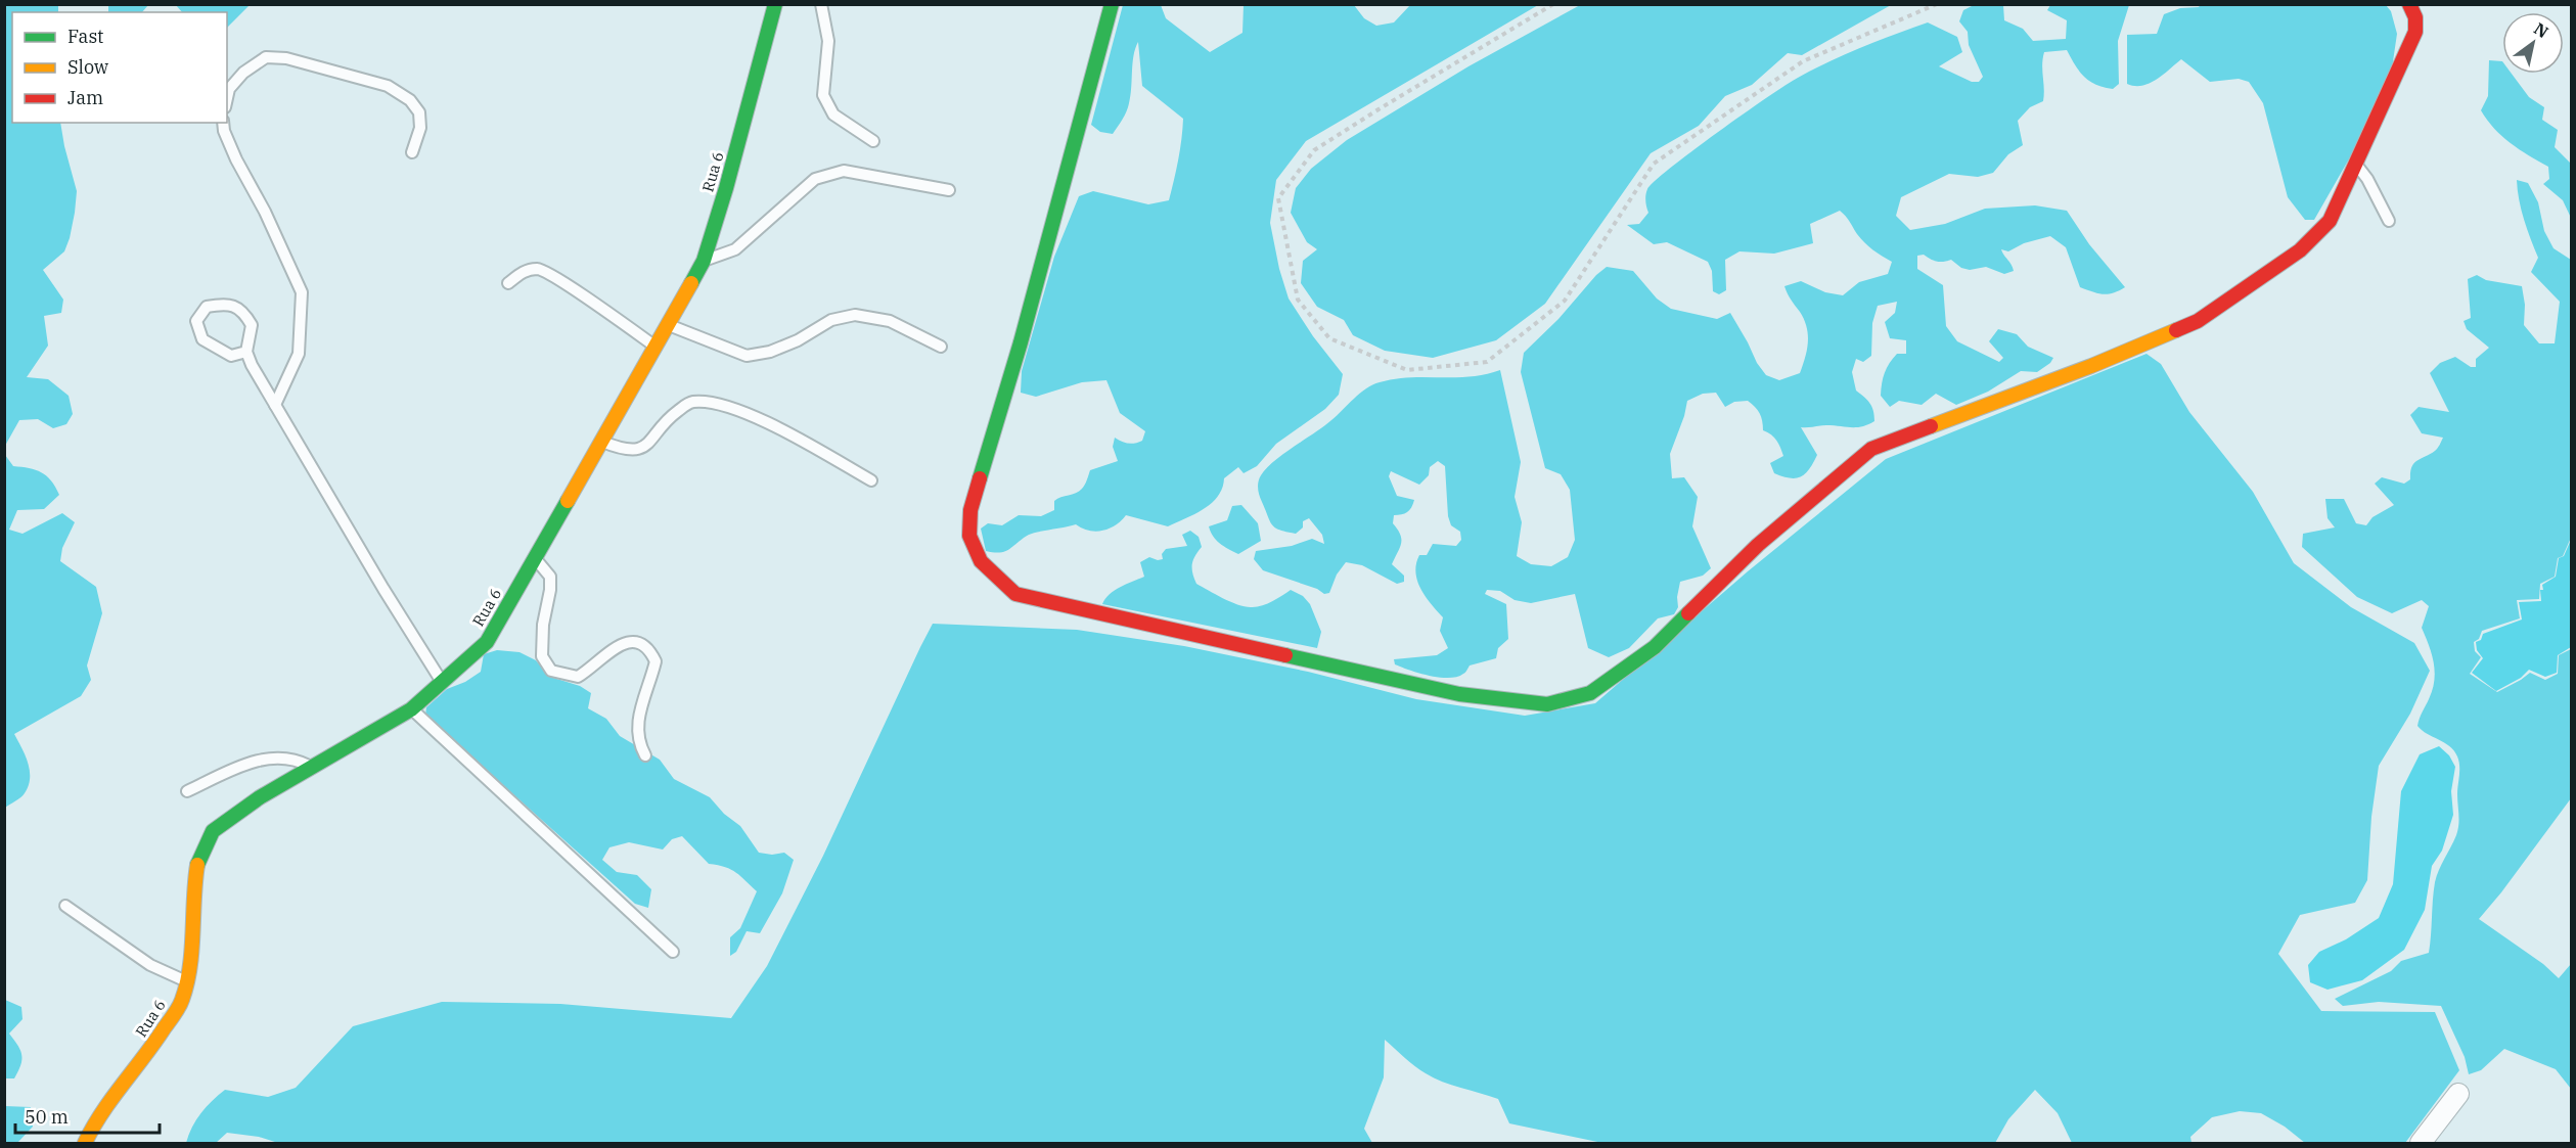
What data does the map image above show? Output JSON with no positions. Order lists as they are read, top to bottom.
{
  "streets": {
    "street": ["Rua 6"]
  },
  "legend": ["Fast", "Slow", "Jam"],
  "scale_bar": "50 m",
  "north": "top right"
}
